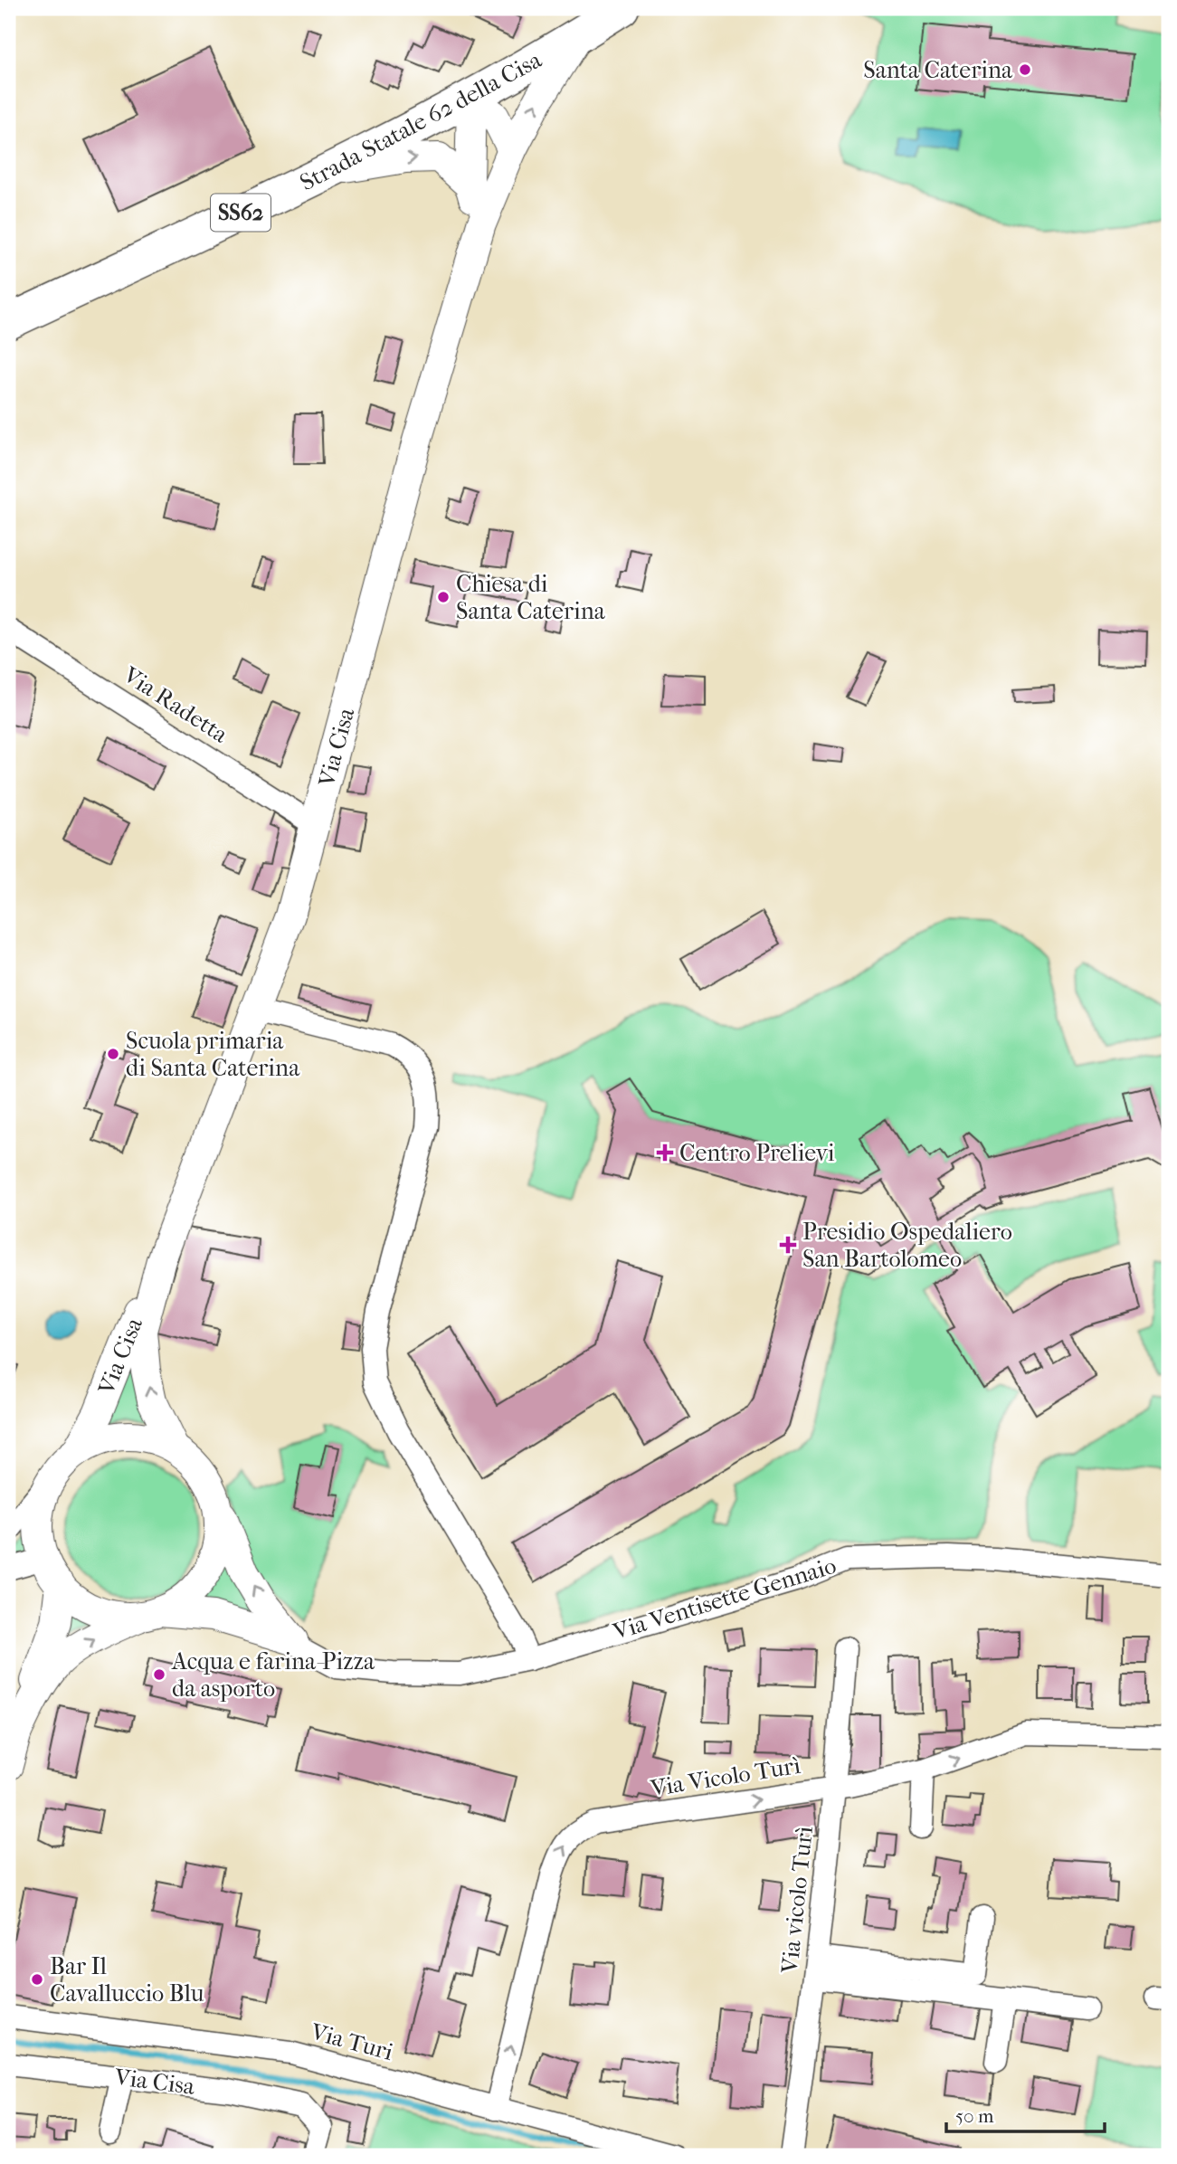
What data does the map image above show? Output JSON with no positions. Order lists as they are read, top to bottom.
{
  "streets": {
    "main road": ["Strada Statale 62 della Cisa", "SS62"],
    "street": [
      "Via Radetta",
      "Via Cisa",
      "Via Ventisette Gennaio",
      "Via Vicolo Turì",
      "Via vicolo Turì",
      "Via Turi"
    ]
  },
  "crossings": [
    ["Strada Statale 62 della Cisa", "Via Cisa"],
    ["Via Radetta", "Via Cisa"],
    ["Via Cisa", "Via Ventisette Gennaio"],
    ["Via Vicolo Turì", "Via vicolo Turì"],
    ["Via Vicolo Turì", "Via Turi"]
  ],
  "one_way": ["Via Vicolo Turì"],
  "places": {
    "other": [
      "Santa Caterina",
      "Chiesa di Santa Caterina",
      "Scuola primaria di Santa Caterina",
      "Acqua e farina-Pizza da asporto",
      "Bar Il Cavalluccio Blu"
    ],
    "health": ["Centro Prelievi", "Presidio Ospedaliero San Bartolomeo"]
  },
  "scale_bar": "50 m"
}
